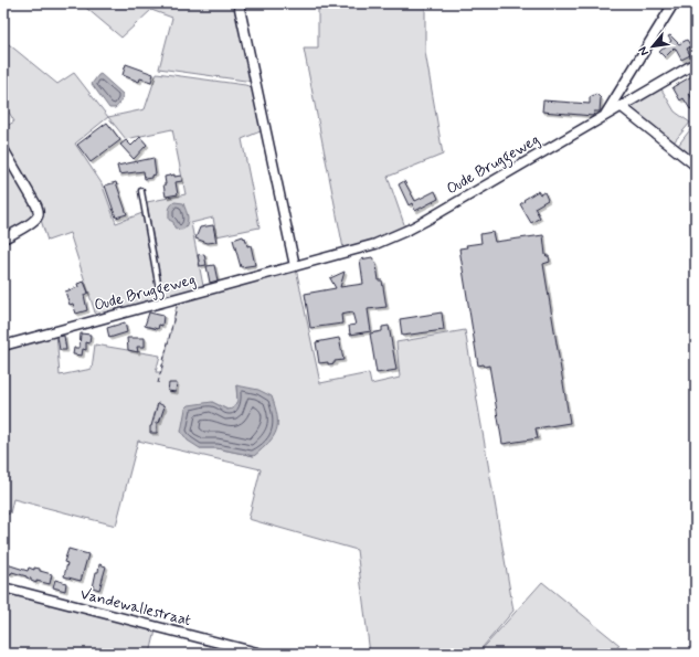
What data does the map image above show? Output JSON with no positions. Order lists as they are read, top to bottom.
{
  "streets": {
    "street": ["Oude Bruggeweg", "Vandewallestraat"]
  },
  "north": "bottom left"
}
